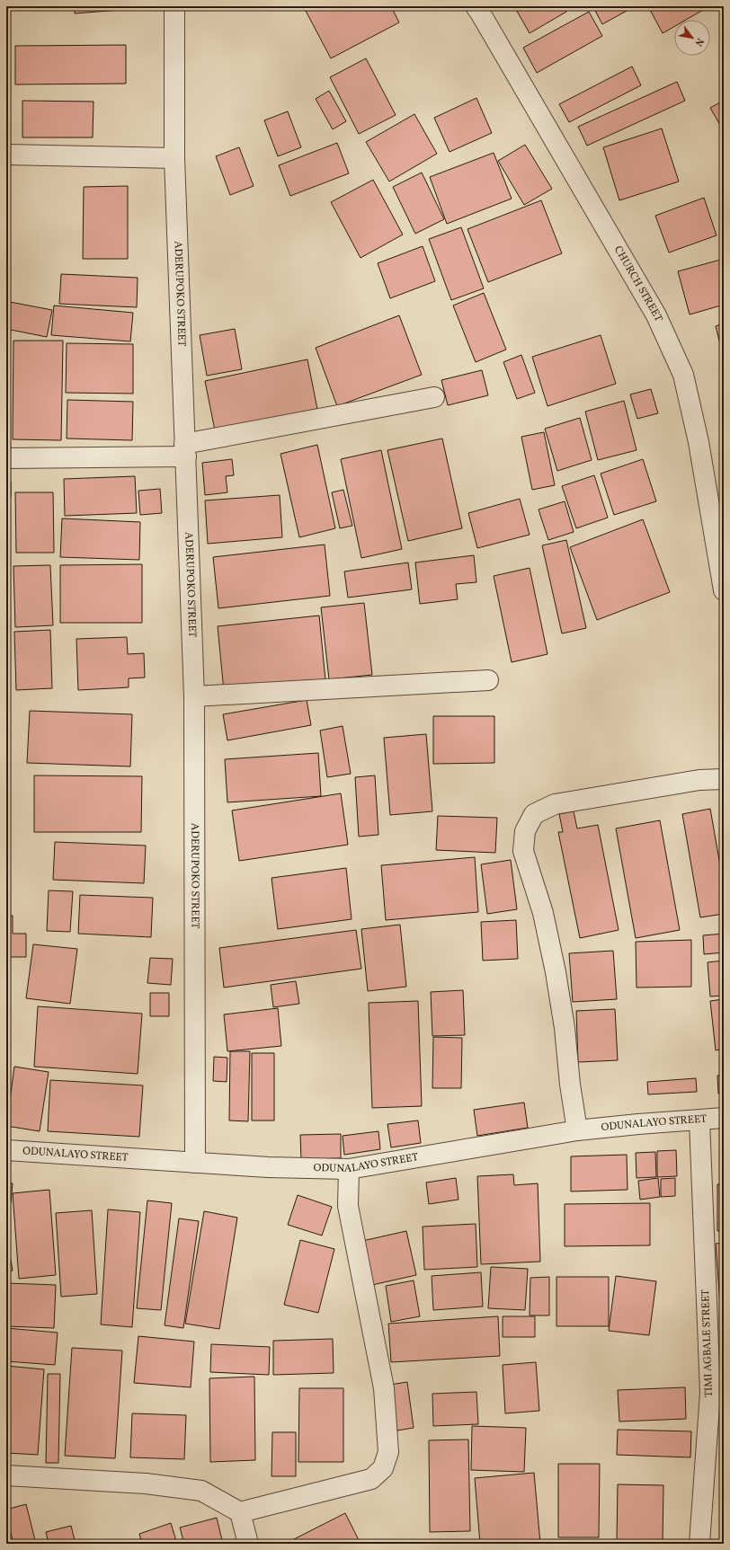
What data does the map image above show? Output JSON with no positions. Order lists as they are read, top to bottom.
{
  "streets": {
    "street": [
      "CHURCH STREET",
      "ADERUPOKO STREET",
      "ODUNALAYO STREET",
      "TIMI AGBALE STREET"
    ]
  },
  "crossings": [
    ["ADERUPOKO STREET", "ODUNALAYO STREET"],
    ["ODUNALAYO STREET", "TIMI AGBALE STREET"]
  ],
  "north": "bottom right"
}
